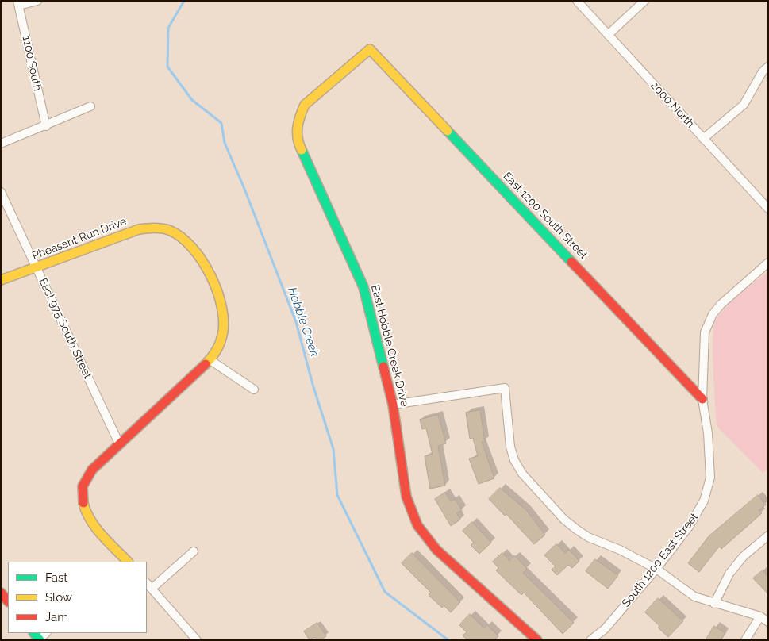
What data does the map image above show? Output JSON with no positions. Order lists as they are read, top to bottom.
{
  "streets": {
    "street": [
      "1100 South",
      "2000 North",
      "East 1200 South Street",
      "Pheasant Run Drive",
      "East 975 South Street",
      "East Hobble Creek Drive",
      "South 1200 East Street"
    ]
  },
  "crossings": [
    ["East 1200 South Street", "East Hobble Creek Drive"],
    ["East 1200 South Street", "South 1200 East Street"],
    ["Pheasant Run Drive", "East 975 South Street"]
  ],
  "water": ["Hobble Creek"],
  "legend": ["Fast", "Slow", "Jam"]
}
